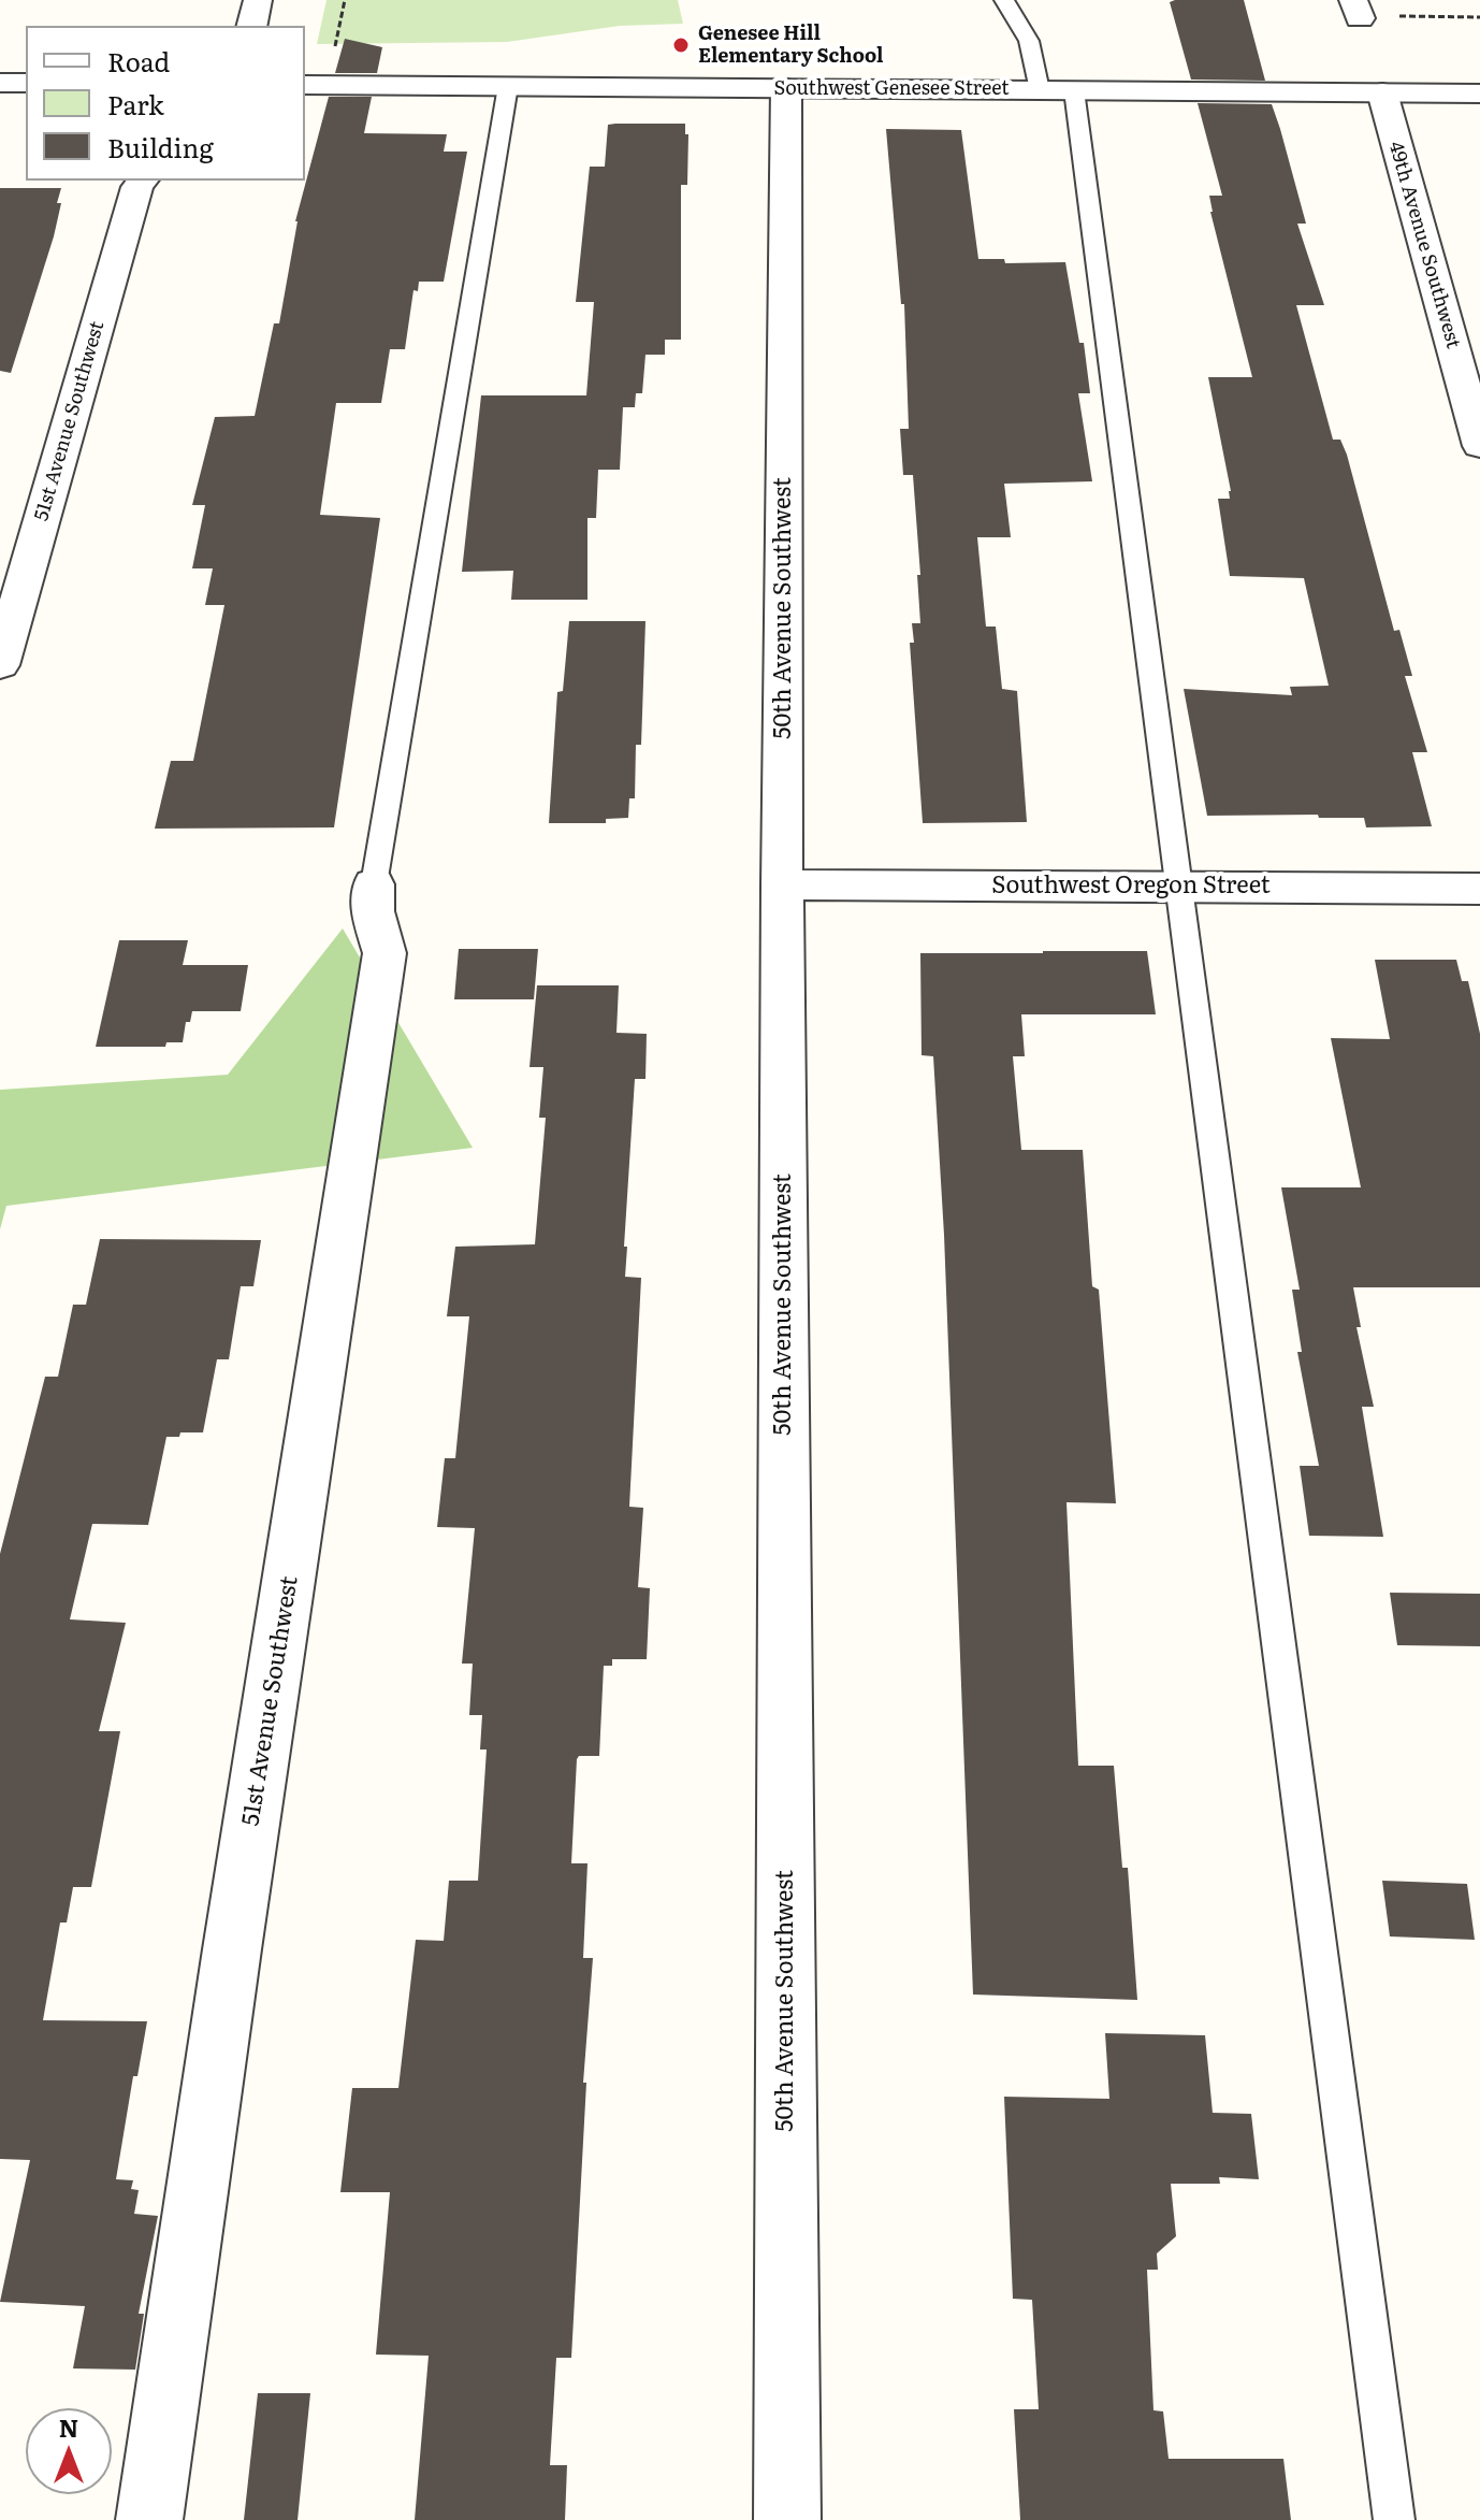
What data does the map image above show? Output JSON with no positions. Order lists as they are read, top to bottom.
{
  "streets": {
    "street": [
      "Southwest Genesee Street",
      "49th Avenue Southwest",
      "51st Avenue Southwest",
      "50th Avenue Southwest",
      "Southwest Oregon Street"
    ]
  },
  "crossings": [
    ["Southwest Genesee Street", "49th Avenue Southwest"],
    ["Southwest Genesee Street", "50th Avenue Southwest"],
    ["50th Avenue Southwest", "Southwest Oregon Street"]
  ],
  "places": ["Genesee Hill Elementary School"],
  "legend": ["Road", "Park", "Building"],
  "north": "top"
}
